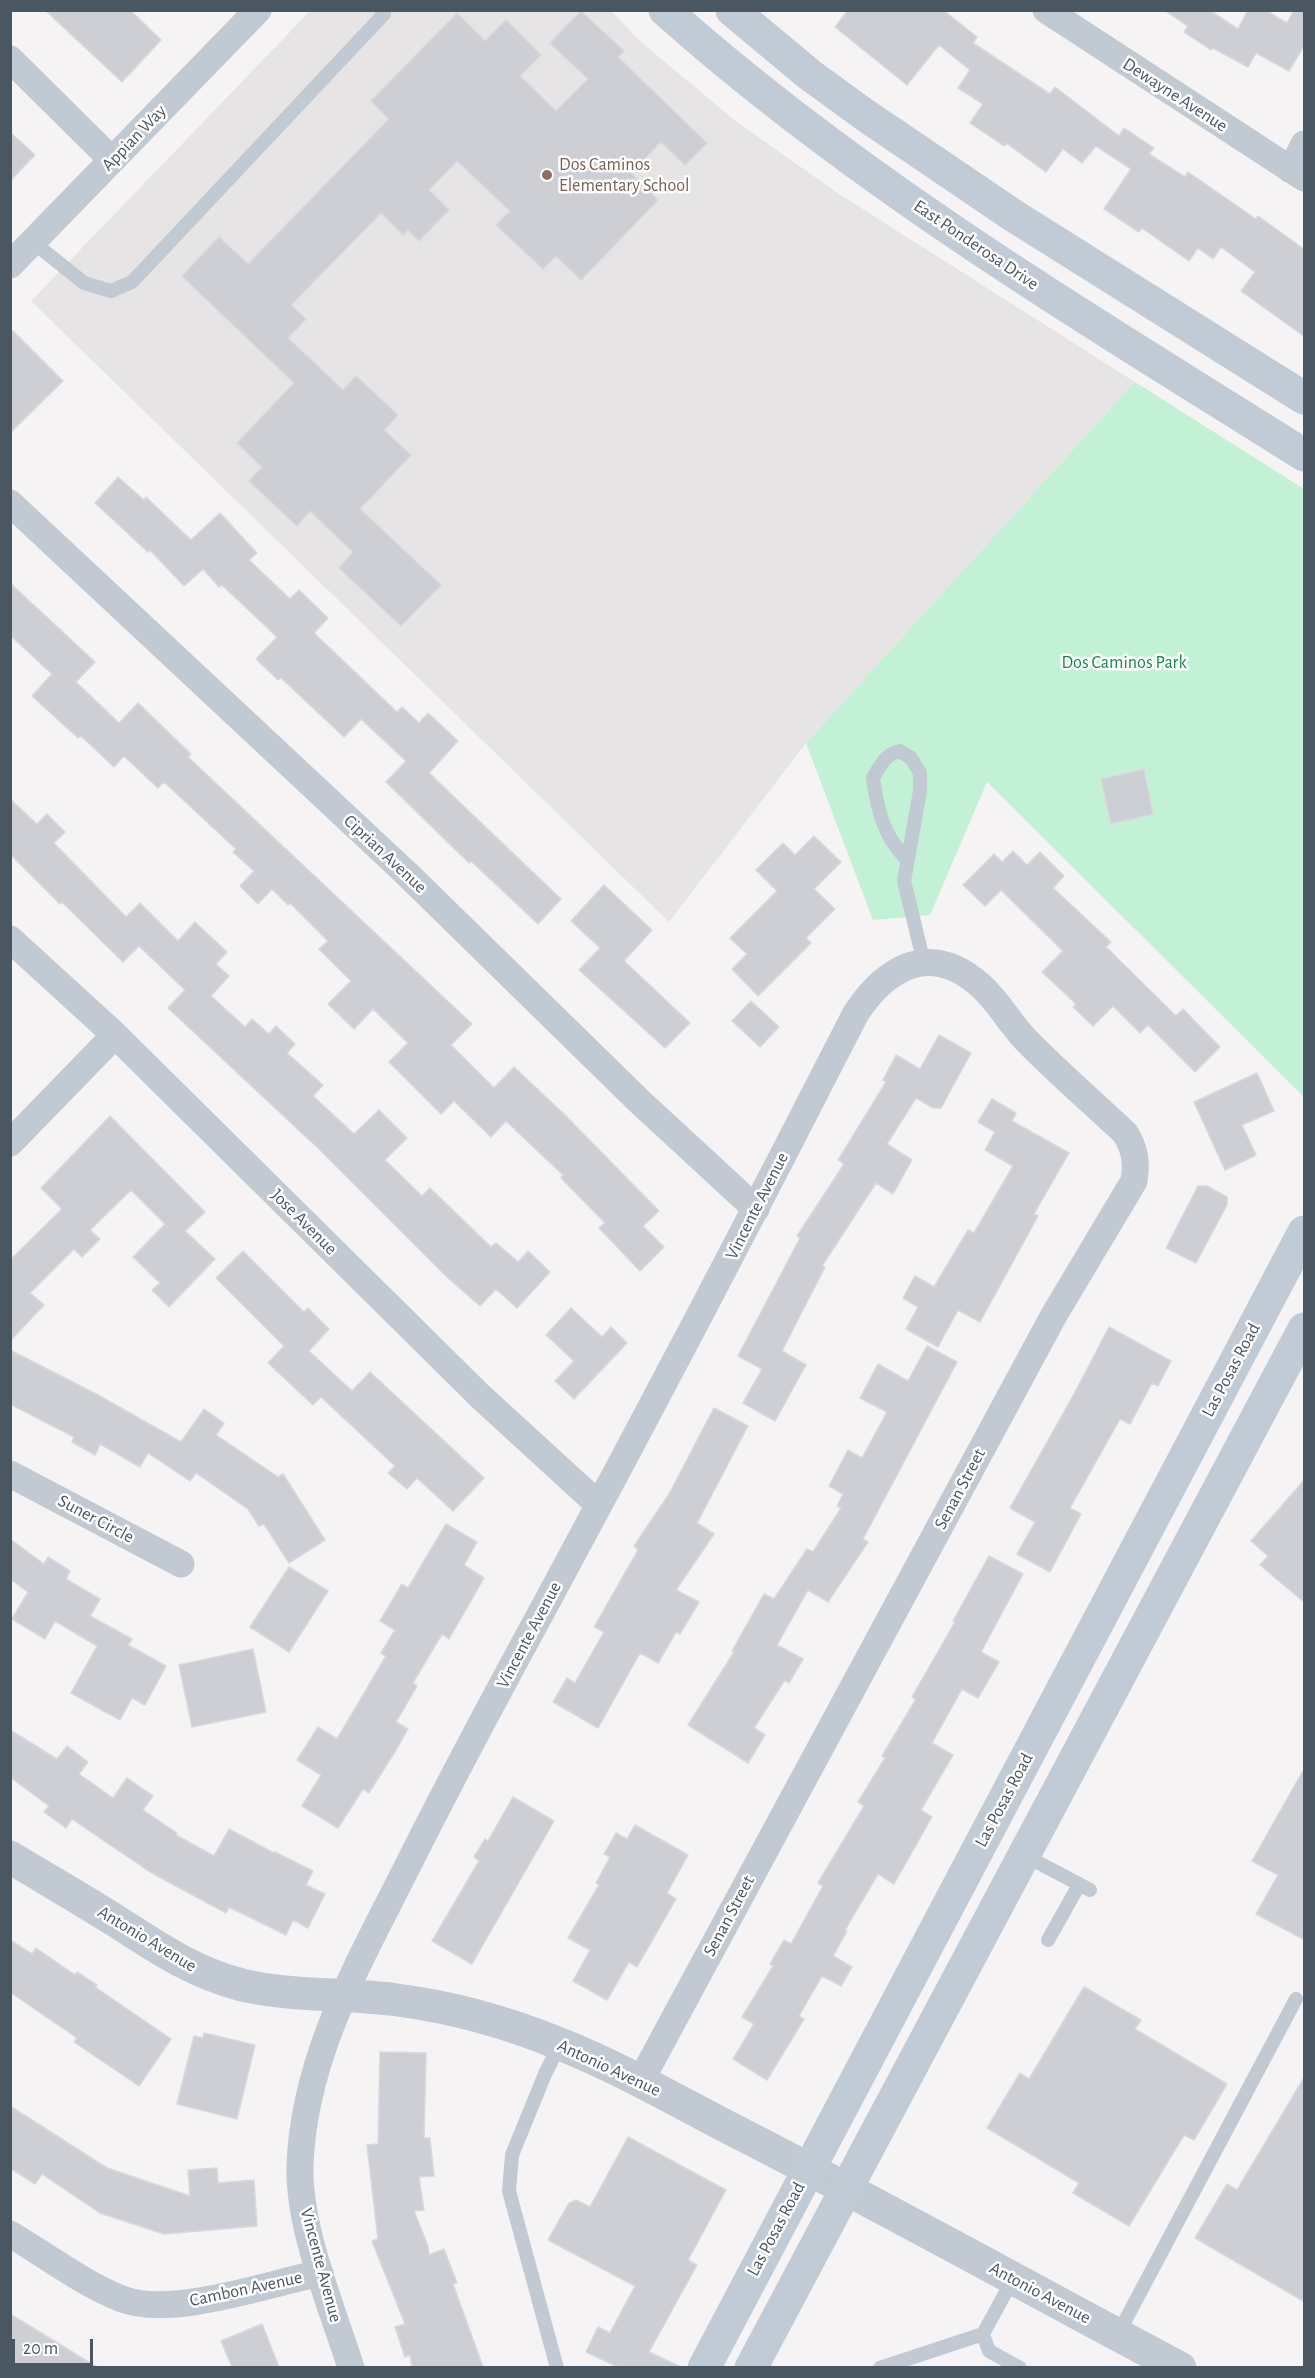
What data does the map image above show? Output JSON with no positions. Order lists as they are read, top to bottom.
{
  "streets": {
    "main road": ["East Ponderosa Drive", "Las Posas Road"],
    "street": [
      "Dewayne Avenue",
      "Appian Way",
      "Ciprian Avenue",
      "Vincente Avenue",
      "Jose Avenue",
      "Senan Street",
      "Suner Circle",
      "Antonio Avenue",
      "Cambon Avenue"
    ]
  },
  "crossings": [
    ["Ciprian Avenue", "Vincente Avenue"],
    ["Vincente Avenue", "Jose Avenue"],
    ["Vincente Avenue", "Senan Street"],
    ["Vincente Avenue", "Antonio Avenue"],
    ["Vincente Avenue", "Cambon Avenue"],
    ["Las Posas Road", "Antonio Avenue"],
    ["Senan Street", "Antonio Avenue"]
  ],
  "parks": ["Dos Caminos Park"],
  "places": ["Dos Caminos Elementary School"],
  "scale_bar": "20 m"
}
